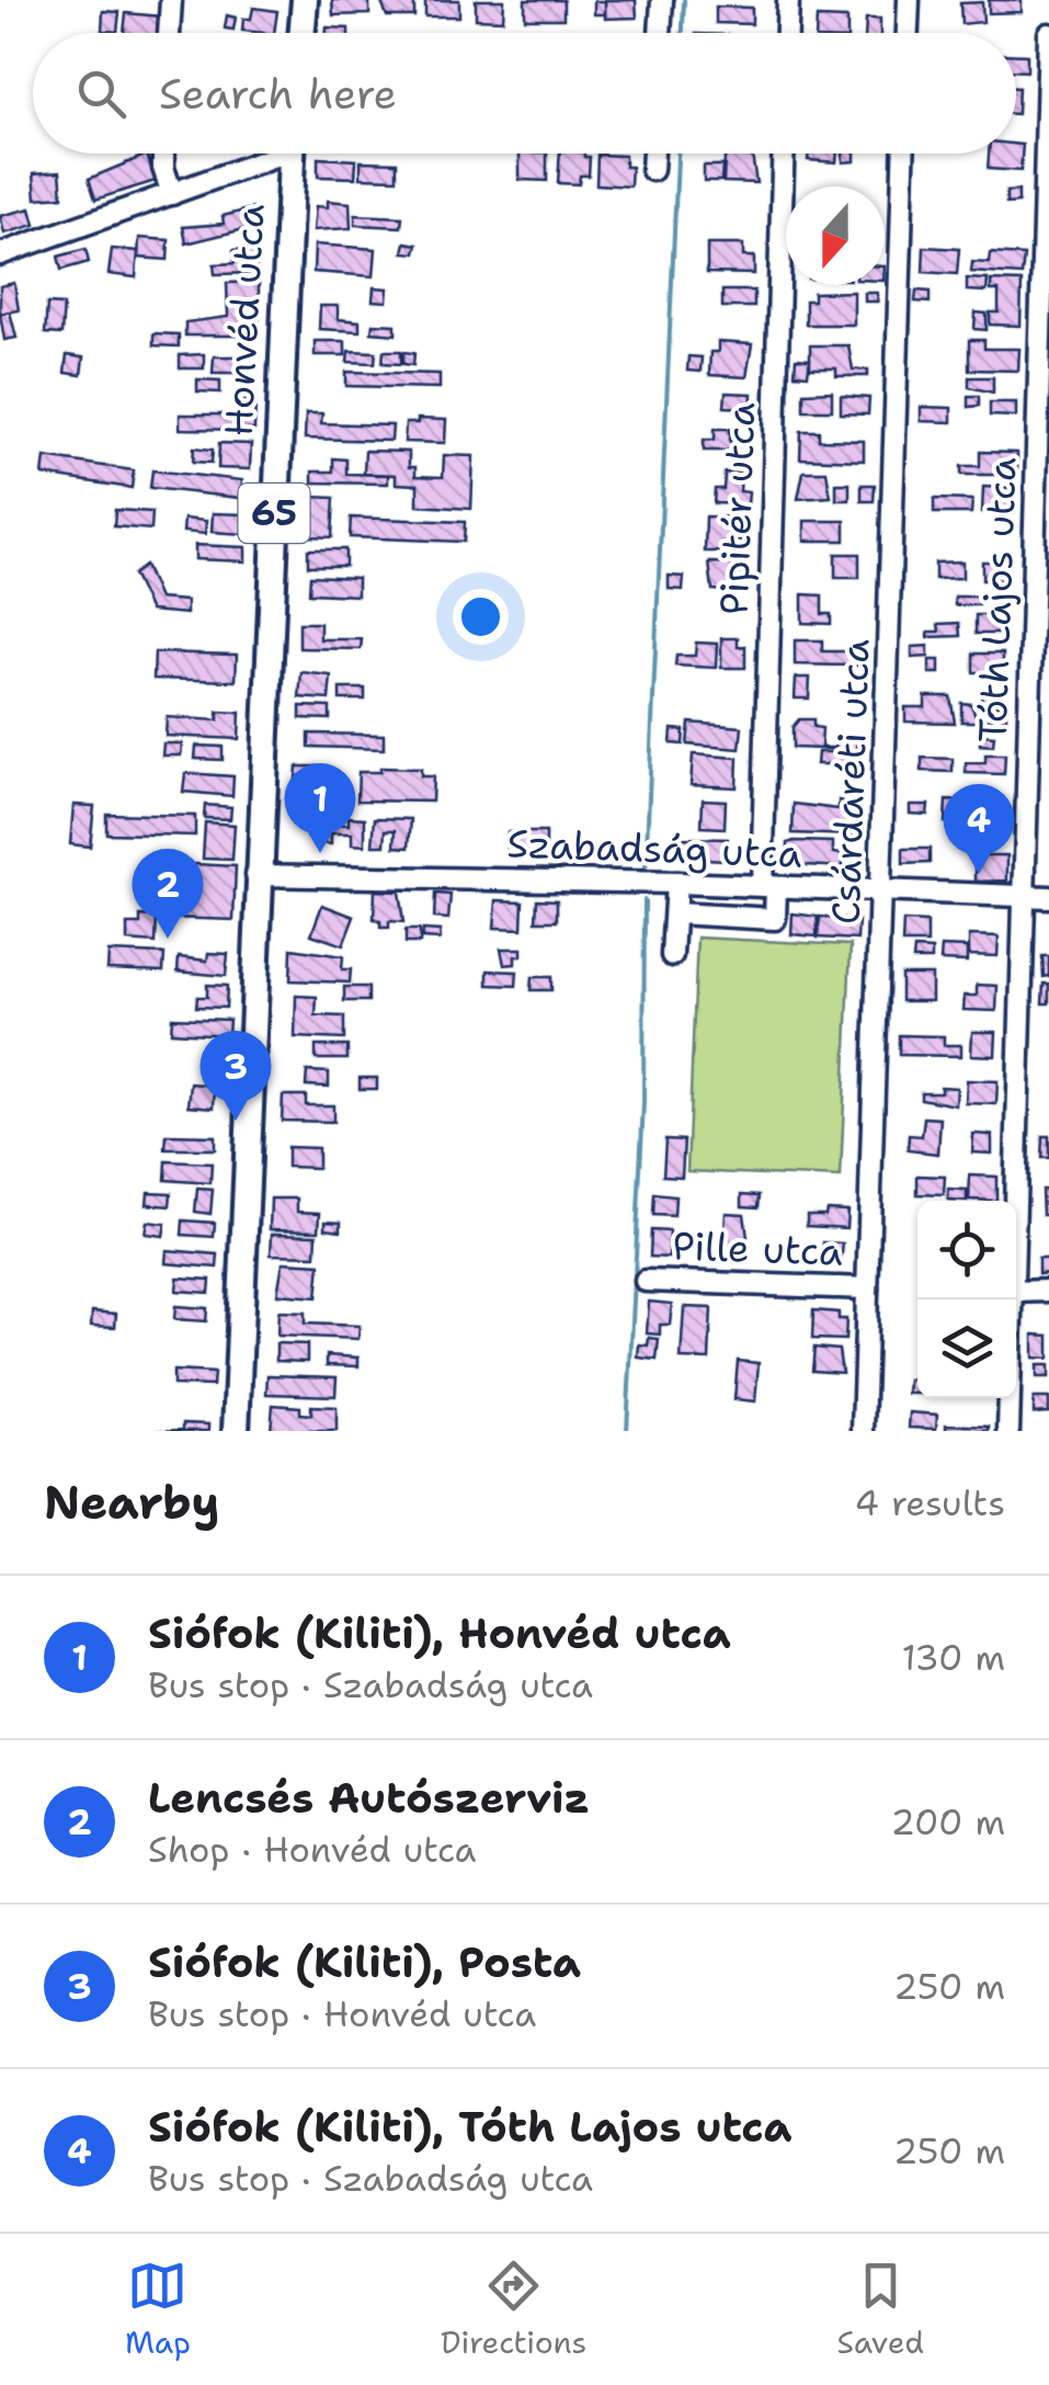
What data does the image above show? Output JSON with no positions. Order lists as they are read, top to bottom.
{
  "streets": {
    "main road": ["Honvéd utca", "65"],
    "street": [
      "Pipitér utca",
      "Tóth Lajos utca",
      "Csárdaréti utca",
      "Szabadság utca",
      "Pille utca"
    ]
  },
  "crossings": [
    ["Honvéd utca", "Szabadság utca"],
    ["Pipitér utca", "Szabadság utca"],
    ["Tóth Lajos utca", "Szabadság utca"],
    ["Csárdaréti utca", "Szabadság utca"],
    ["Csárdaréti utca", "Pille utca"]
  ],
  "north": "bottom",
  "page": {
    "search": "Search here",
    "pins": [
      "1",
      "4",
      "2",
      "3"
    ],
    "heading": ["Nearby", "4 results"],
    "list": [
      {
        "mark": "1",
        "name": "Siófok (Kiliti), Honvéd utca",
        "note": "Bus stop · Szabadság utca",
        "value": "130 m"
      },
      {
        "mark": "2",
        "name": "Lencsés Autószerviz",
        "note": "Shop · Honvéd utca",
        "value": "200 m"
      },
      {
        "mark": "3",
        "name": "Siófok (Kiliti), Posta",
        "note": "Bus stop · Honvéd utca",
        "value": "250 m"
      },
      {
        "mark": "4",
        "name": "Siófok (Kiliti), Tóth Lajos utca",
        "note": "Bus stop · Szabadság utca",
        "value": "250 m"
      }
    ],
    "nav": ["Map", "Directions", "Saved"]
  }
}
